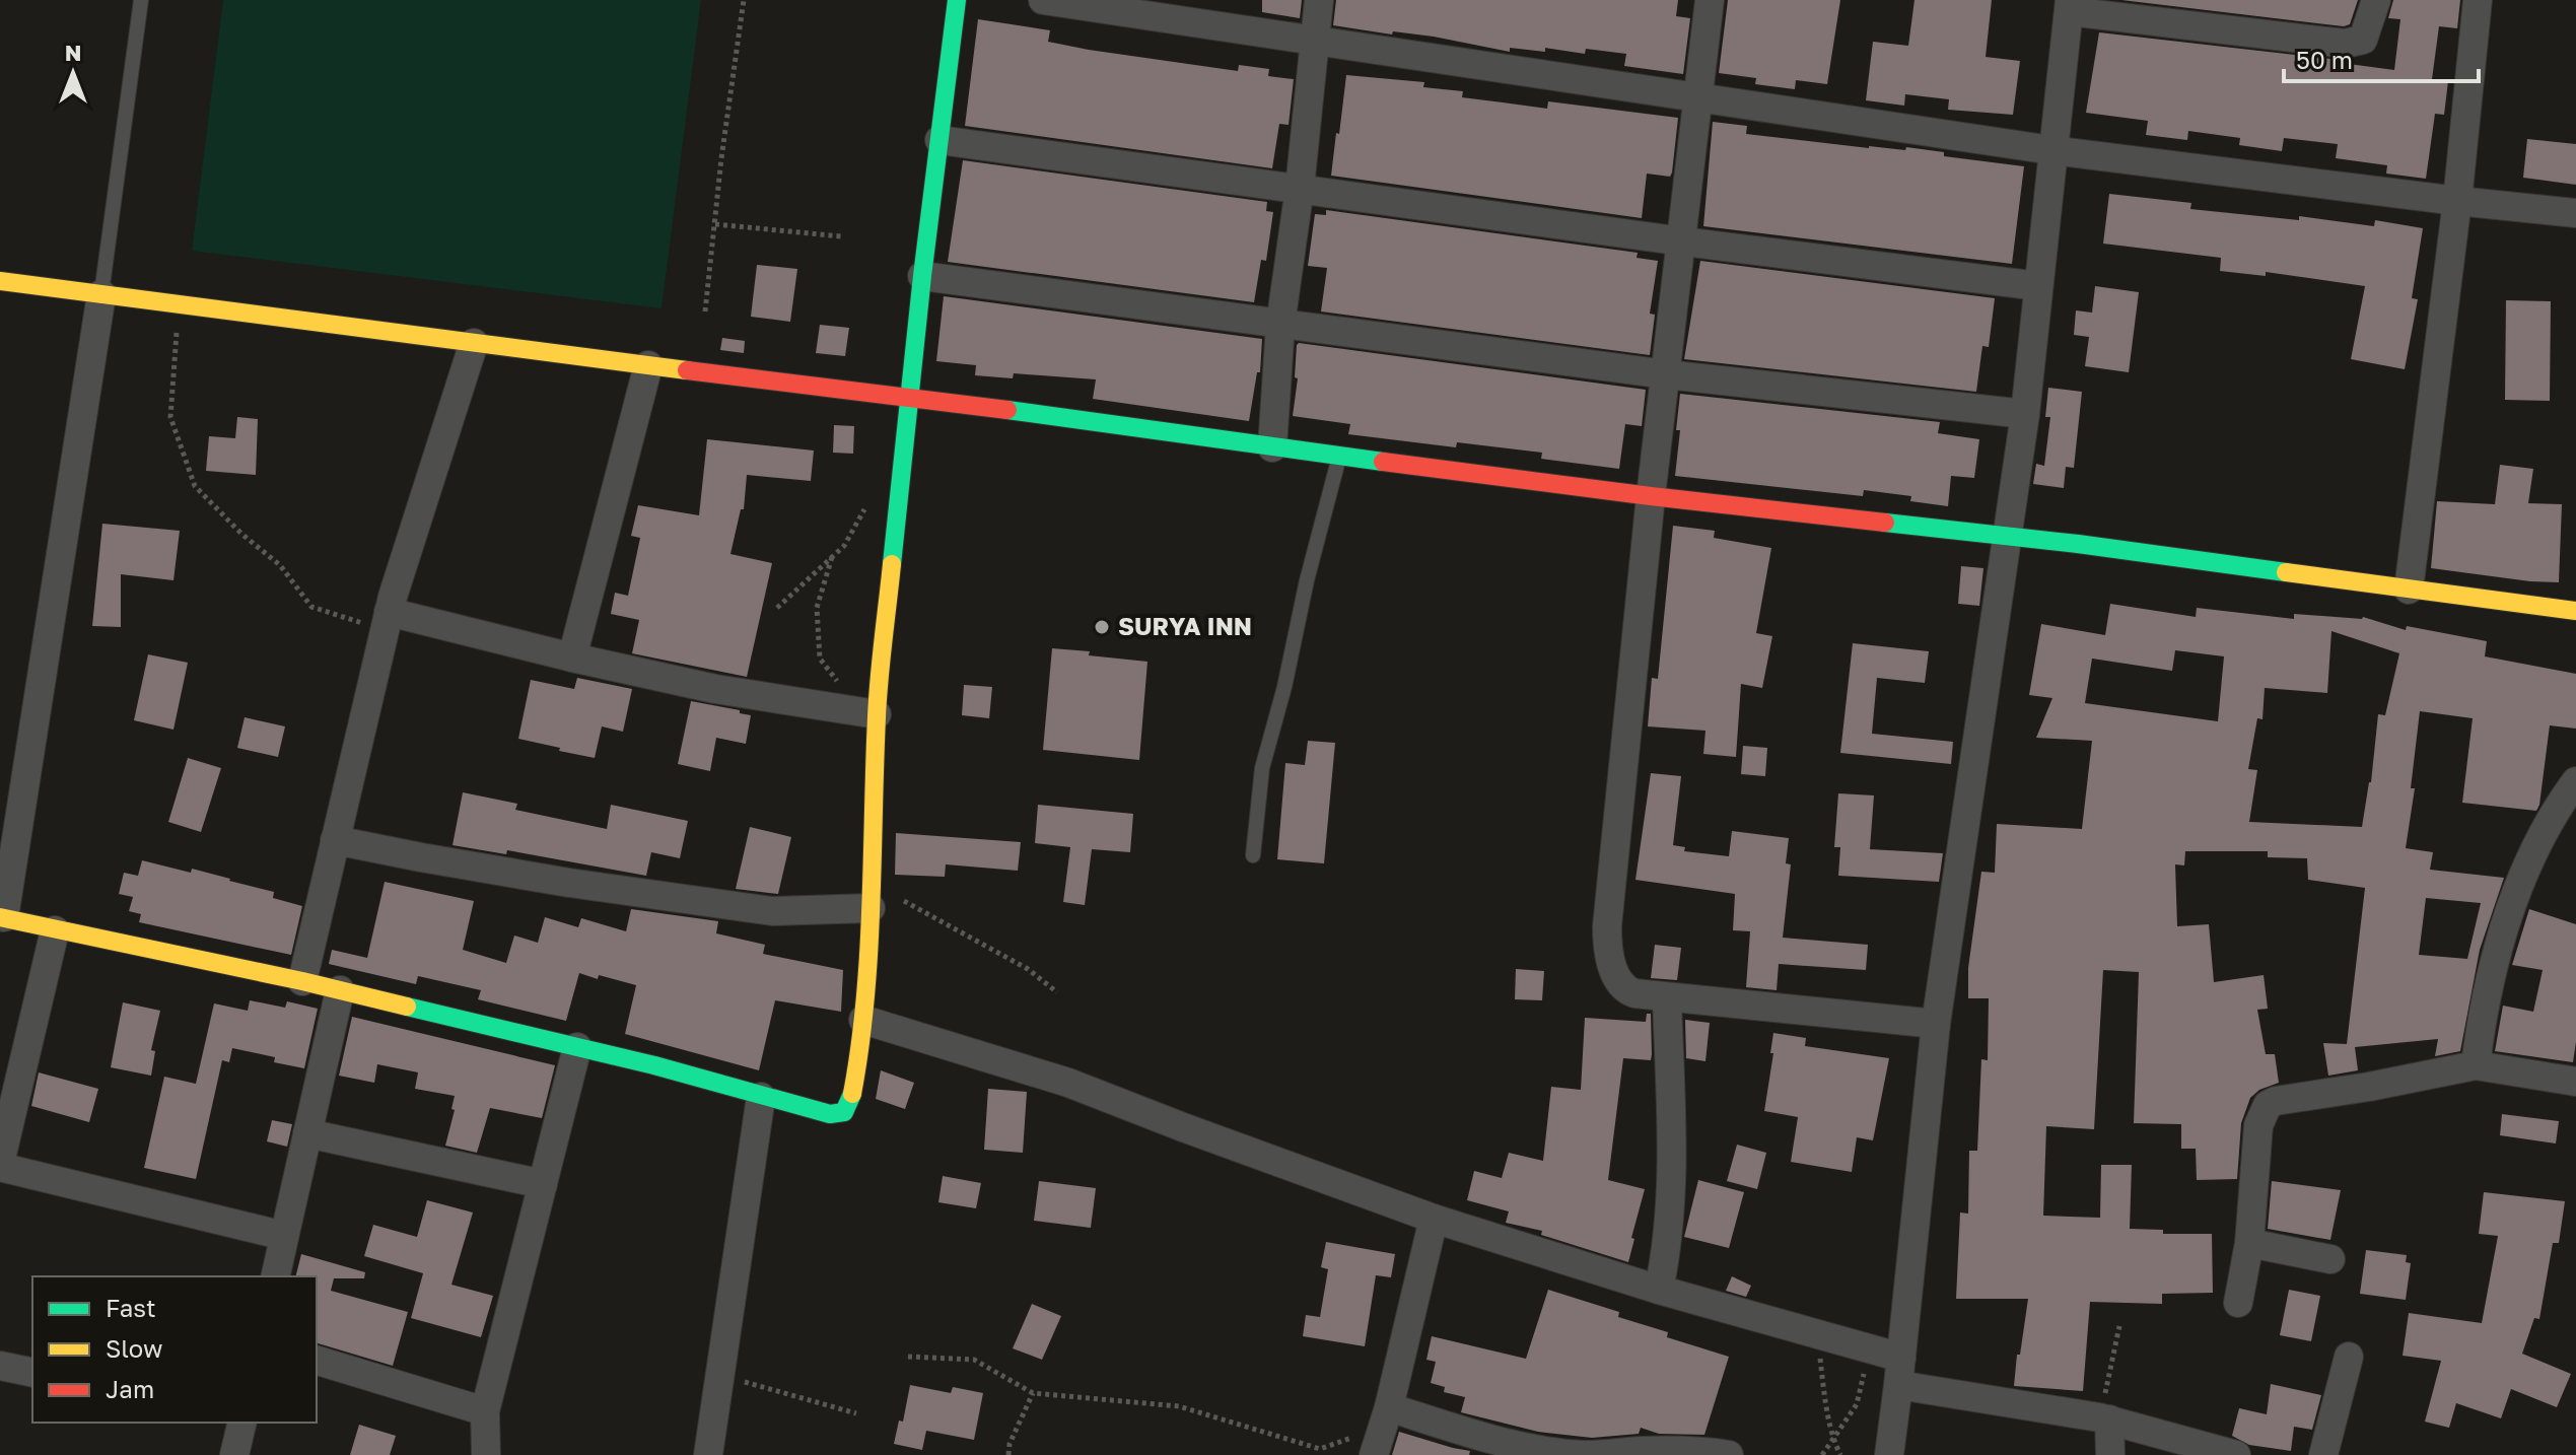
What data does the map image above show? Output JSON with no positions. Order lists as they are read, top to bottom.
{
  "places": ["SURYA INN"],
  "legend": ["Fast", "Slow", "Jam"],
  "scale_bar": "50 m",
  "north": "top"
}
